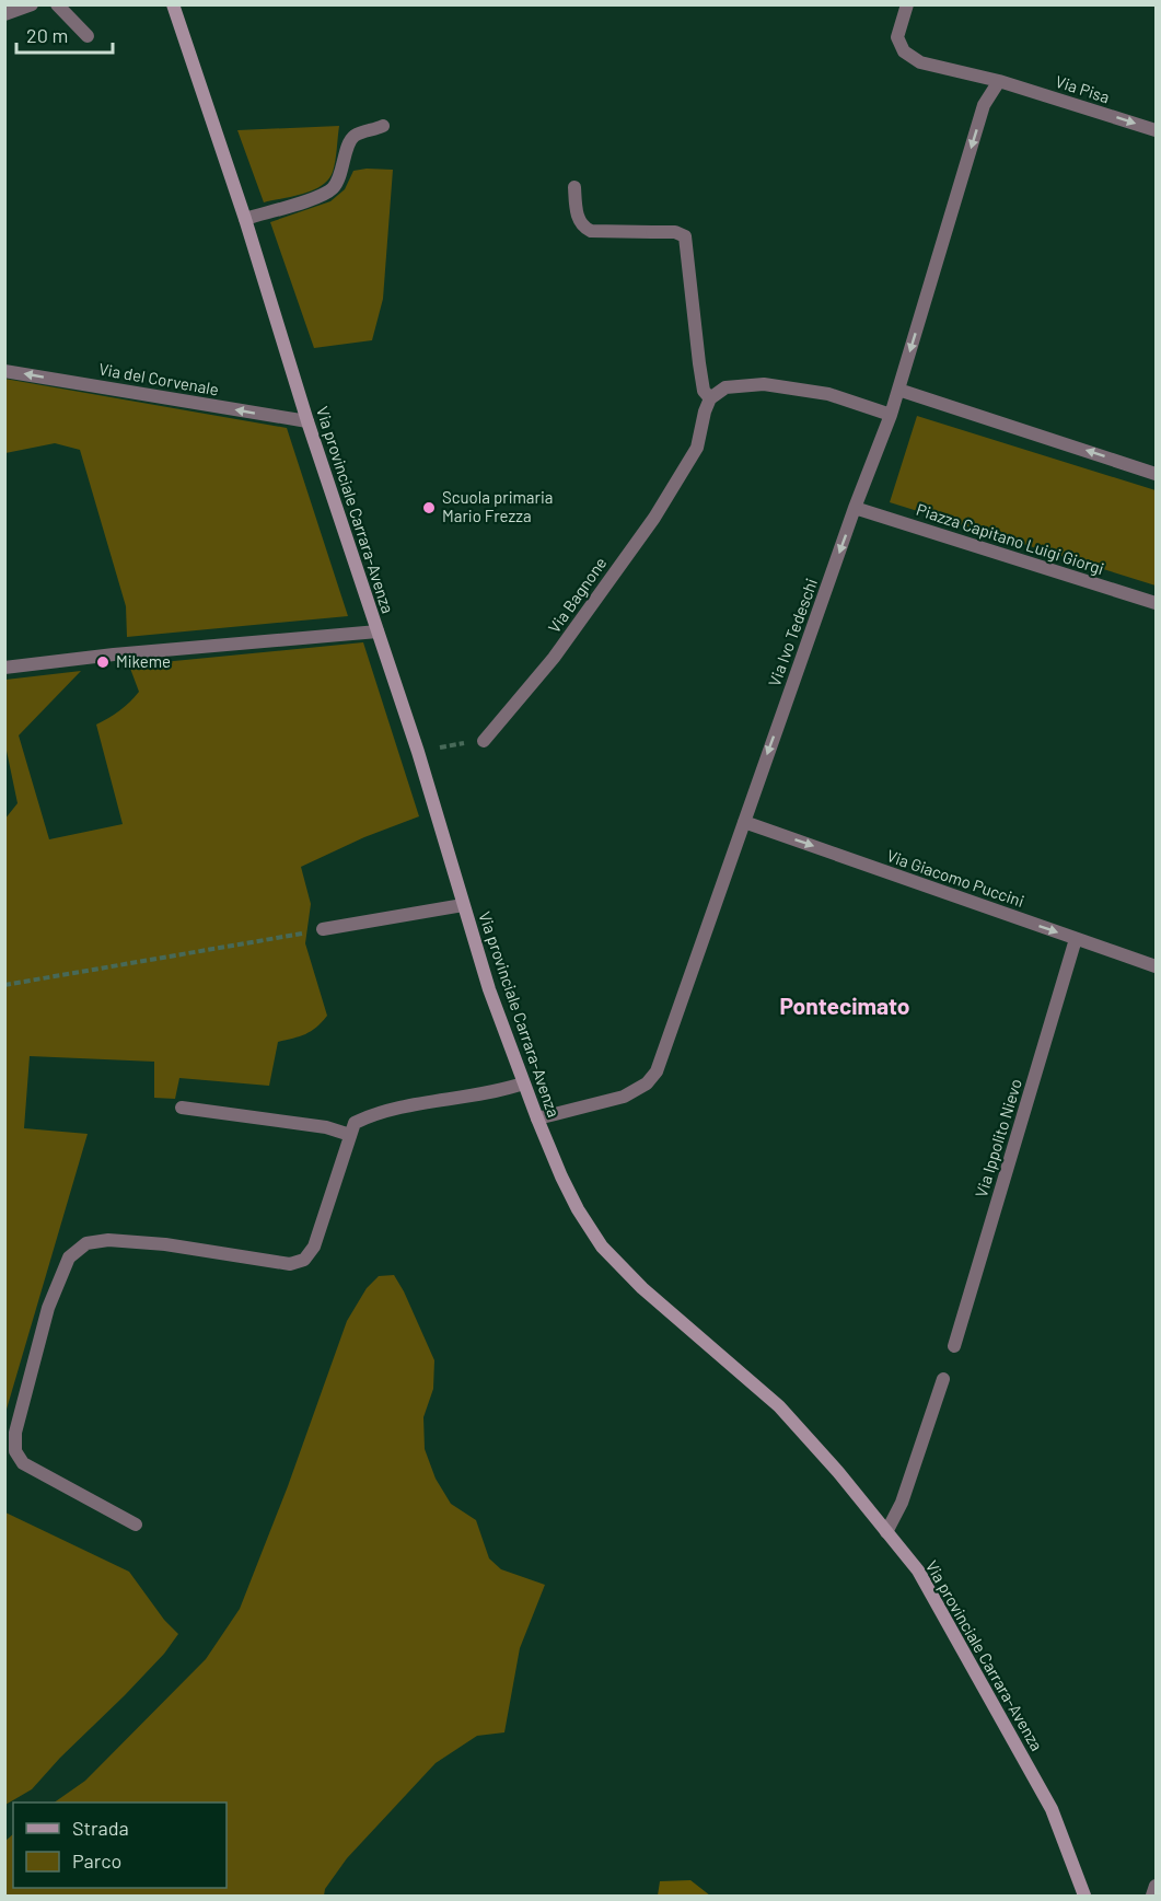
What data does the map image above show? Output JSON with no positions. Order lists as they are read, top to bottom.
{
  "streets": {
    "main road": ["Via provinciale Carrara-Avenza"],
    "street": [
      "Via Pisa",
      "Via del Corvenale",
      "Piazza Capitano Luigi Giorgi",
      "Via Bagnone",
      "Via Ivo Tedeschi",
      "Via Giacomo Puccini",
      "Via Ippolito Nievo"
    ]
  },
  "crossings": [
    ["Via Pisa", "Via Ivo Tedeschi"],
    ["Via del Corvenale", "Via provinciale Carrara-Avenza"],
    ["Via provinciale Carrara-Avenza", "Via Ivo Tedeschi"],
    ["Piazza Capitano Luigi Giorgi", "Via Ivo Tedeschi"],
    ["Via Ivo Tedeschi", "Via Giacomo Puccini"],
    ["Via Giacomo Puccini", "Via Ippolito Nievo"]
  ],
  "one_way": [
    "Via Pisa",
    "Via del Corvenale",
    "Via Ivo Tedeschi",
    "Via Giacomo Puccini"
  ],
  "districts": ["Pontecimato"],
  "places": ["Scuola primaria Mario Frezza", "Mikeme"],
  "legend": ["Strada", "Parco"],
  "scale_bar": "20 m"
}
